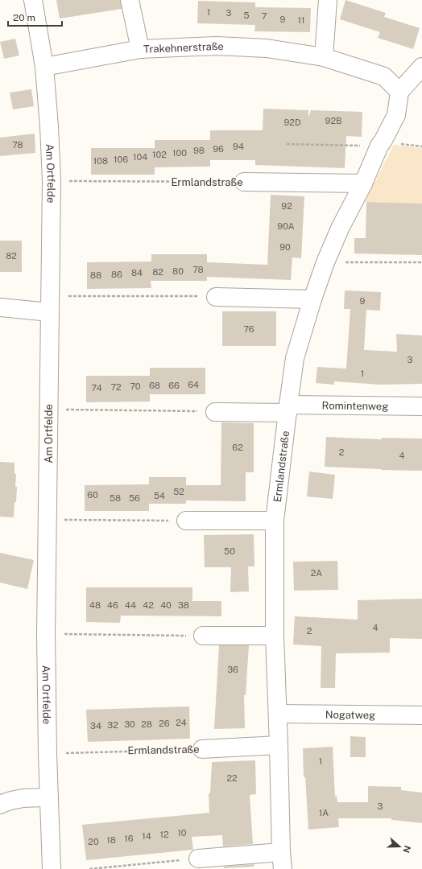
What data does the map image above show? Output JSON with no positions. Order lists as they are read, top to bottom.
{
  "streets": {
    "street": [
      "Trakehnerstraße",
      "Am Ortfelde",
      "Ermlandstraße",
      "Romintenweg",
      "Nogatweg"
    ]
  },
  "crossings": [
    ["Trakehnerstraße", "Am Ortfelde"],
    ["Trakehnerstraße", "Ermlandstraße"],
    ["Am Ortfelde", "Ermlandstraße"],
    ["Ermlandstraße", "Romintenweg"],
    ["Ermlandstraße", "Nogatweg"]
  ],
  "house_numbers": [
    "1",
    "3",
    "5",
    "7",
    "9",
    "11",
    "92B",
    "92D",
    "78",
    "94",
    "96",
    "98",
    "100",
    "102",
    "104",
    "106",
    "108",
    "92",
    "90A",
    "90",
    "82",
    "78",
    "80",
    "82",
    "84",
    "86",
    "88",
    "9",
    "76",
    "3",
    "1",
    "64",
    "68",
    "66",
    "70",
    "72",
    "74",
    "62",
    "2",
    "4",
    "52",
    "60",
    "54",
    "58",
    "56",
    "50",
    "2A",
    "48",
    "46",
    "44",
    "42",
    "40",
    "38",
    "4",
    "2",
    "36",
    "24",
    "26",
    "30",
    "28",
    "32",
    "34",
    "1",
    "22",
    "3",
    "1A",
    "10",
    "12",
    "14",
    "16",
    "18",
    "20"
  ],
  "scale_bar": "20 m",
  "north": "right"
}
